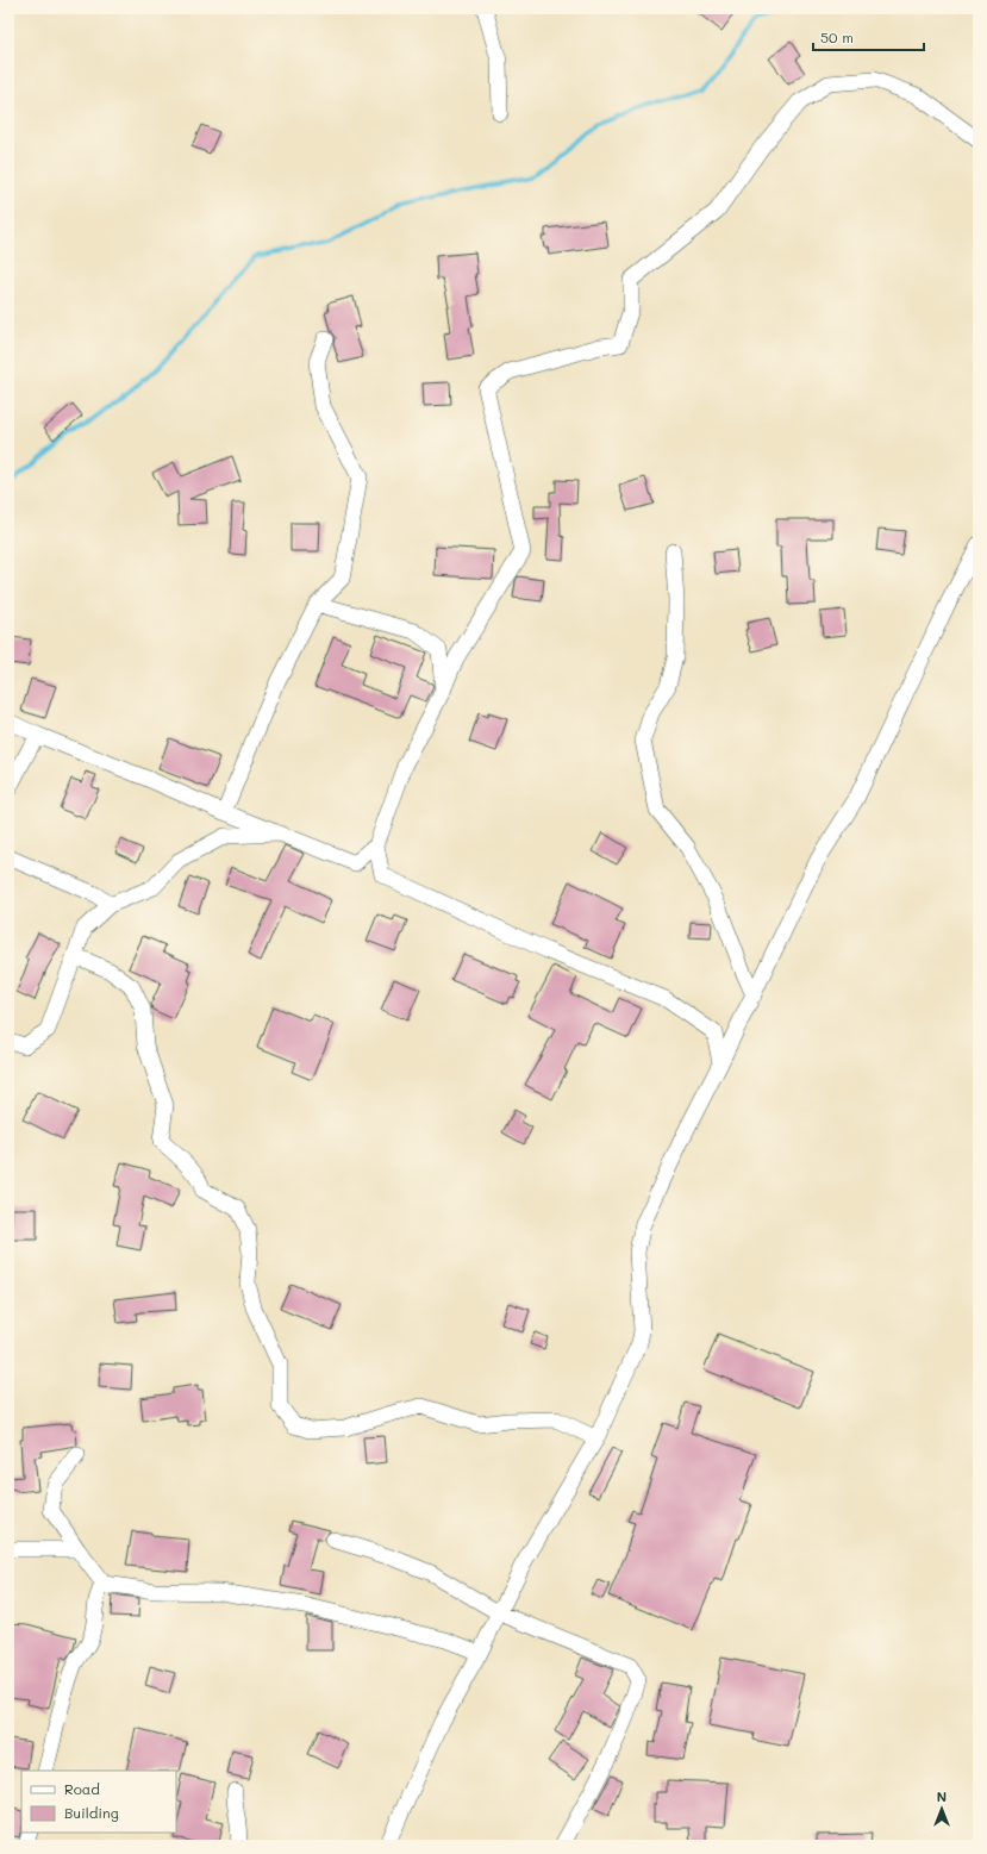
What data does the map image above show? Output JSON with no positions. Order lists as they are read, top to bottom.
{
  "legend": ["Road", "Building"],
  "scale_bar": "50 m",
  "north": "top"
}
